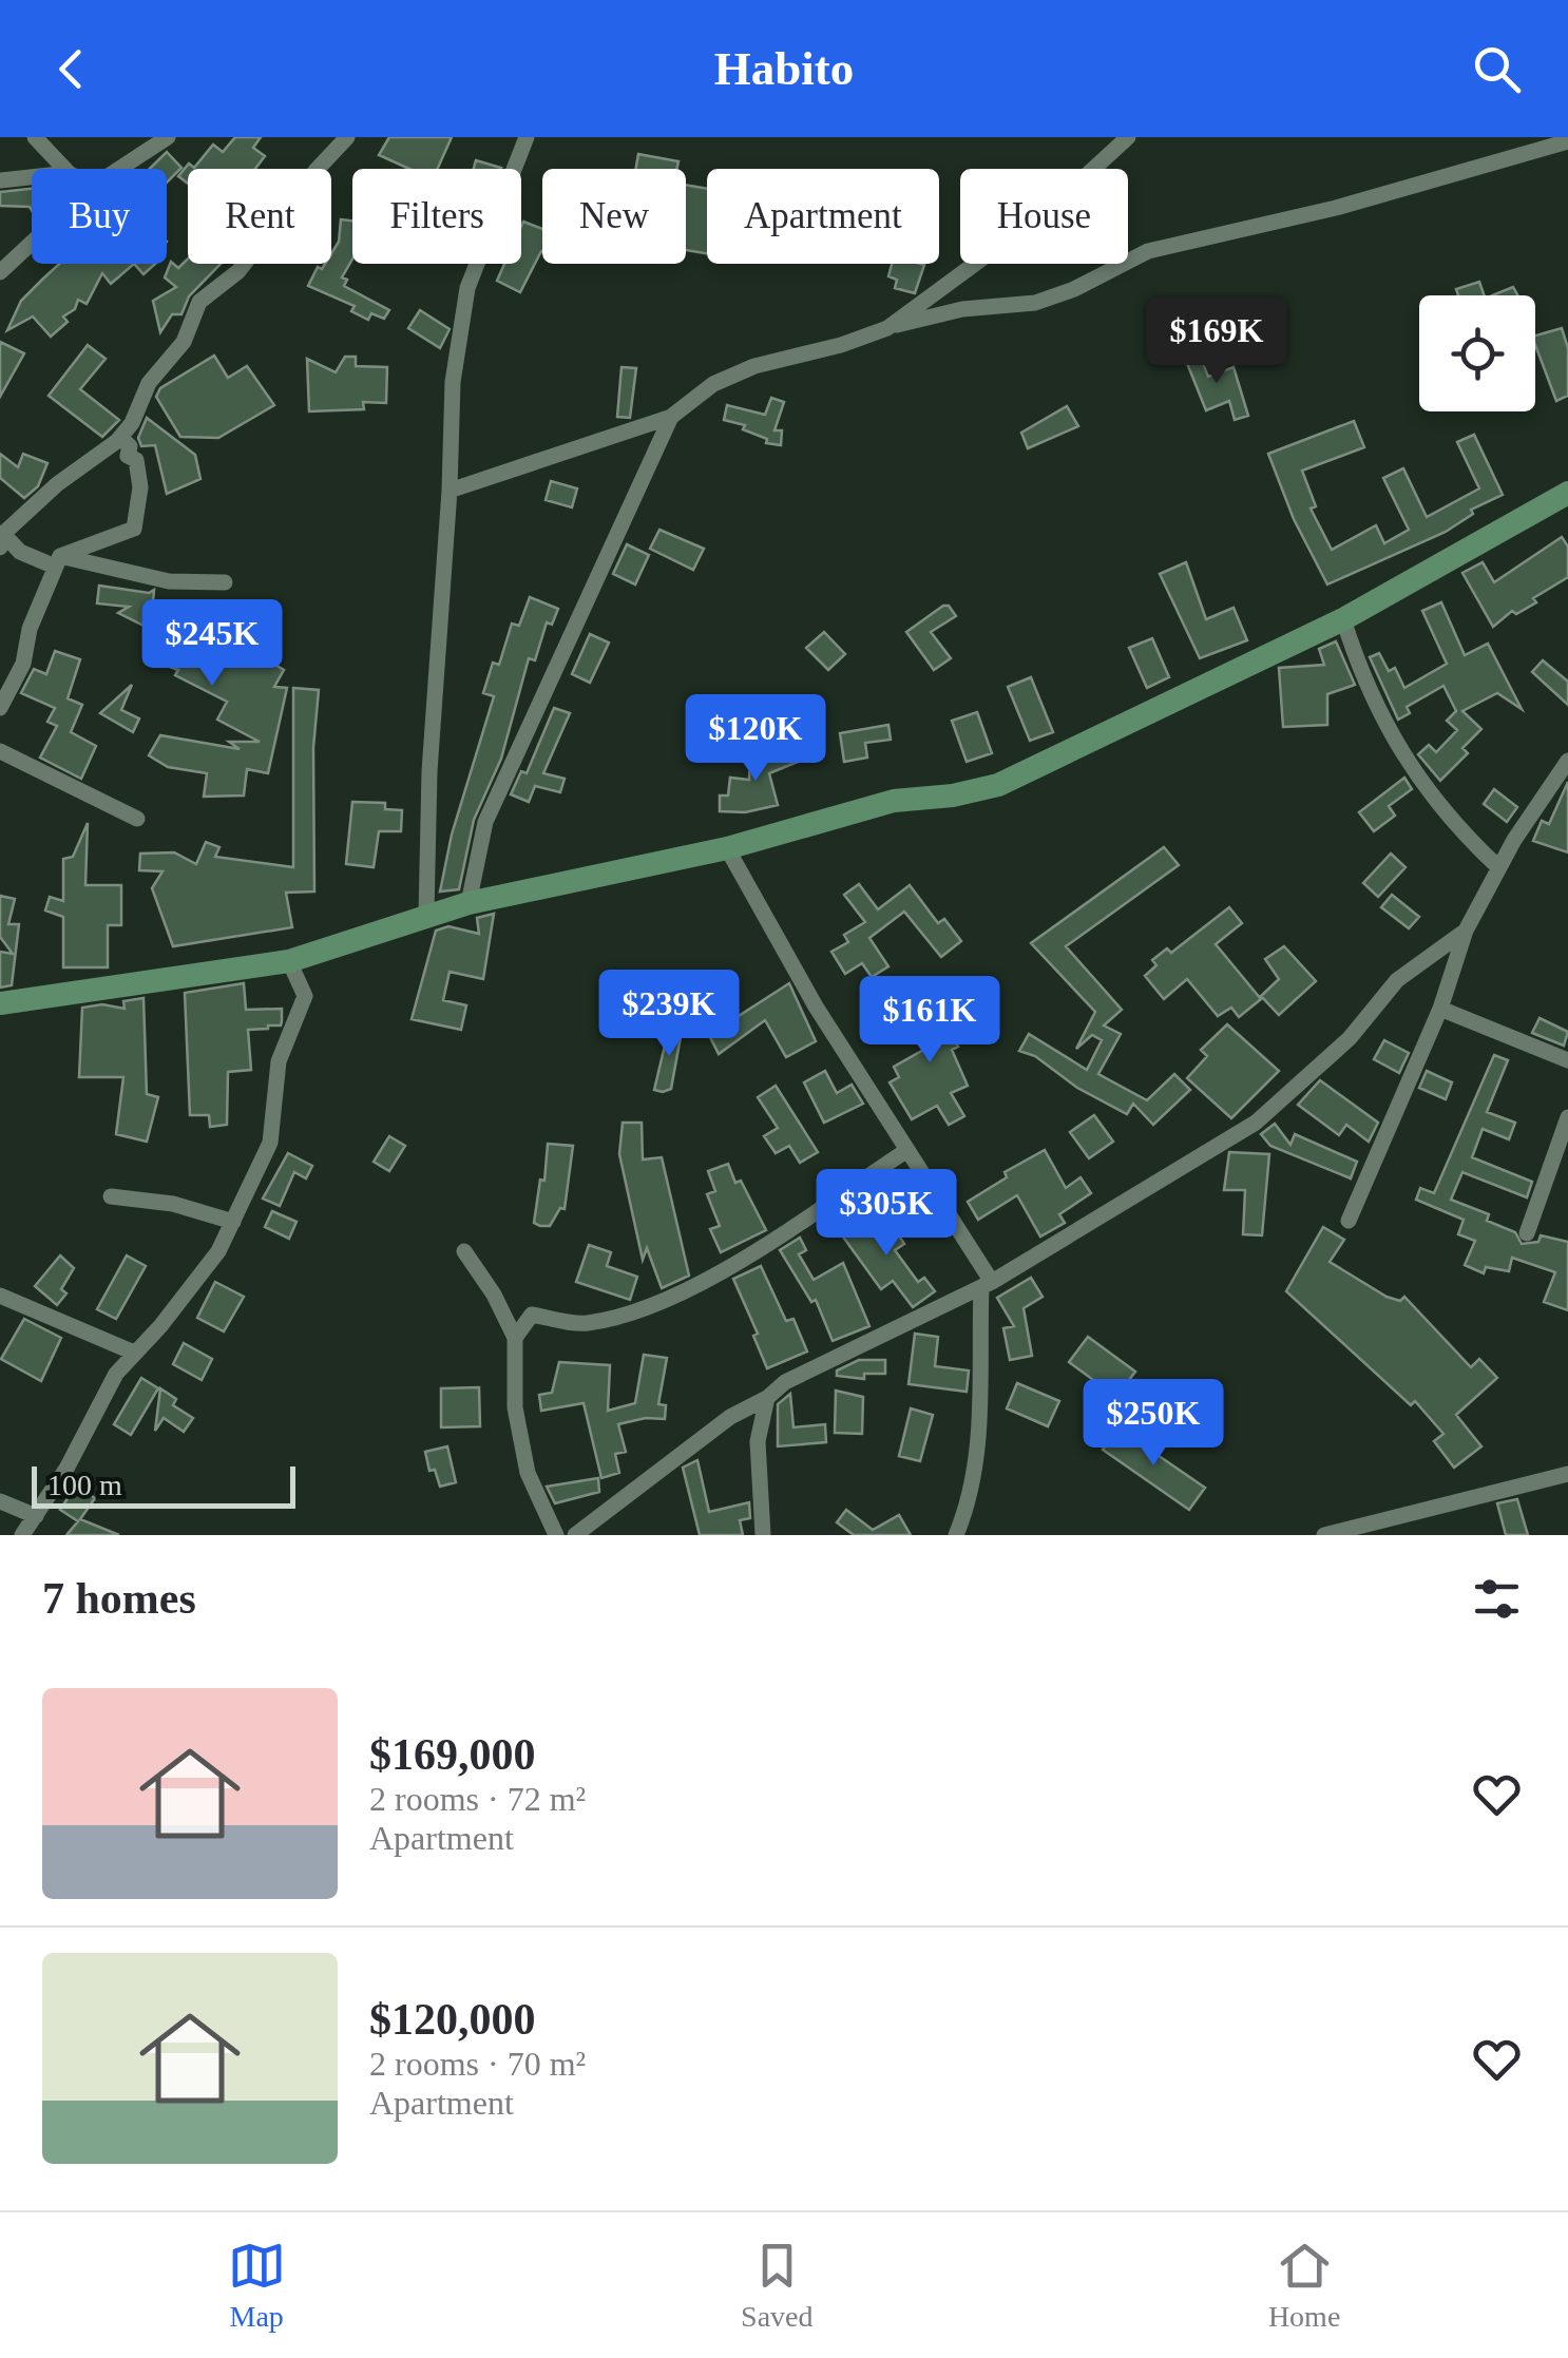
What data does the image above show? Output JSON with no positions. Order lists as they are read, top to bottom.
{
  "scale_bar": "100 m",
  "page": {
    "header": "Habito",
    "chip": [
      "Buy",
      "Rent",
      "Filters",
      "New",
      "Apartment",
      "House"
    ],
    "price": [
      "$169K",
      "$245K",
      "$120K",
      "$239K",
      "$161K",
      "$305K",
      "$250K"
    ],
    "scale": "100 m",
    "heading": "7 homes",
    "list": [
      {
        "name": "$169,000",
        "note": "2 rooms · 72 m² · Apartment"
      },
      {
        "name": "$120,000",
        "note": "2 rooms · 70 m² · Apartment"
      }
    ],
    "tabs": ["Map", "Saved", "Home"]
  }
}
